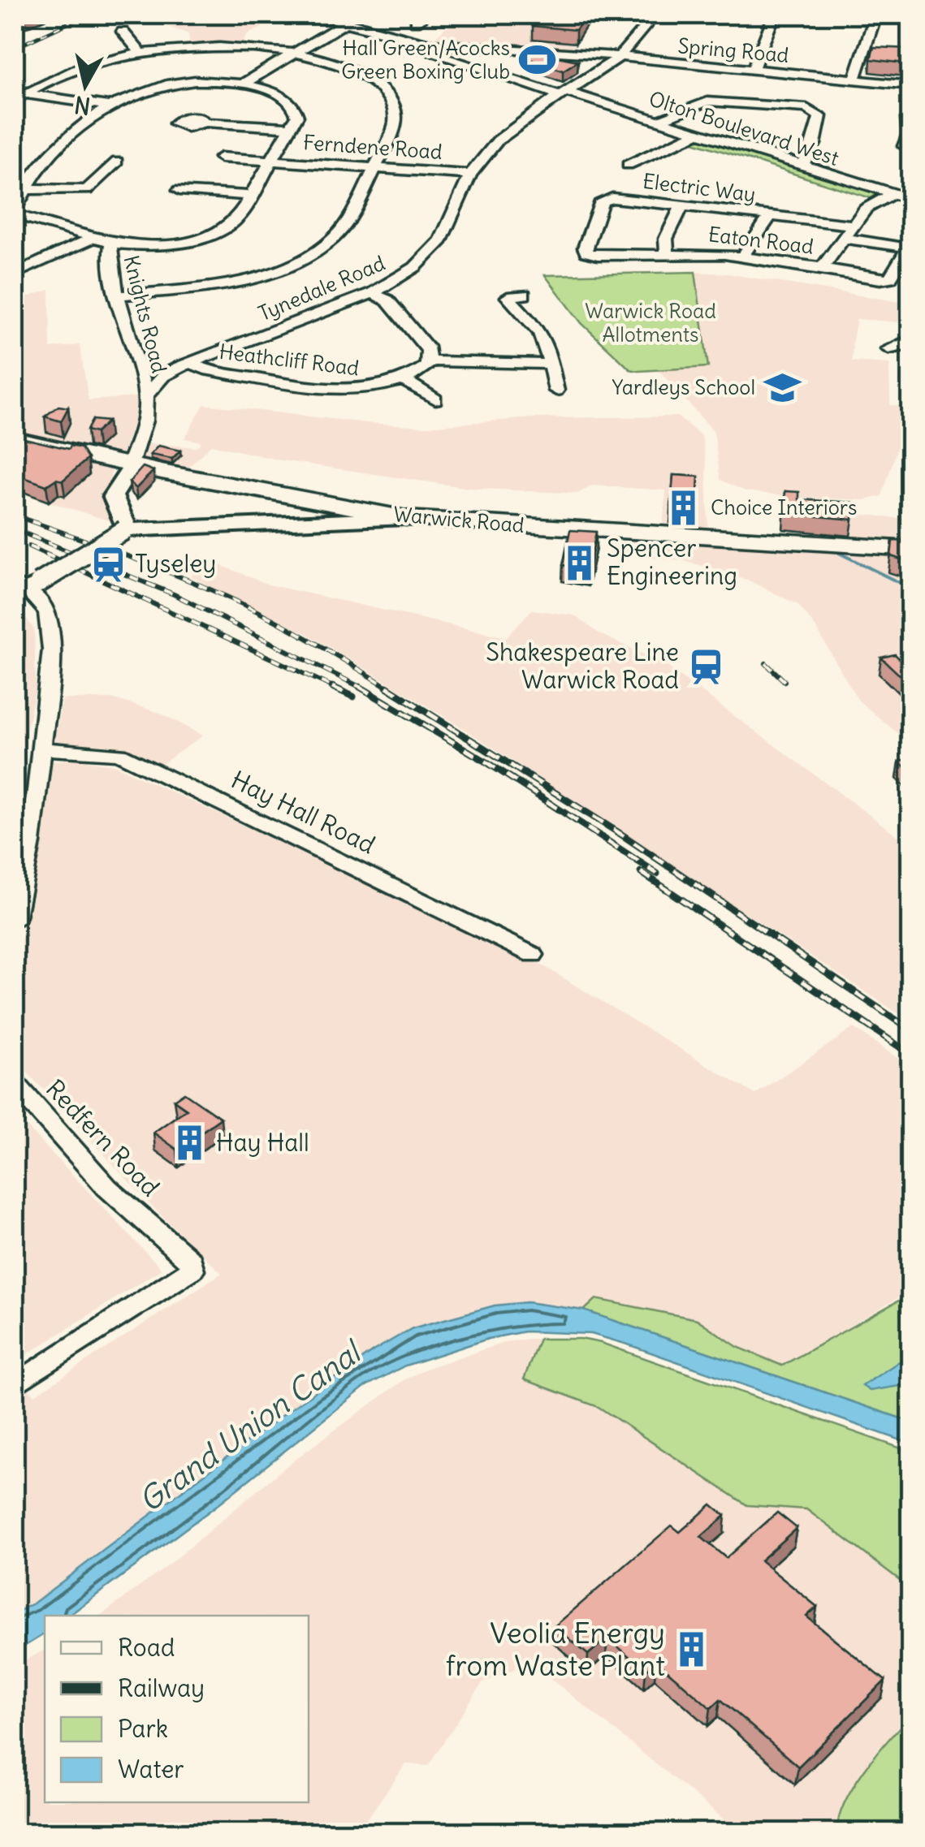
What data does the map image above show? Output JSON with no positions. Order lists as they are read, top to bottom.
{
  "streets": {
    "highway": ["Warwick Road"],
    "street": [
      "Spring Road",
      "Olton Boulevard West",
      "Ferndene Road",
      "Electric Way",
      "Eaton Road",
      "Tynedale Road",
      "Knights Road",
      "Heathcliff Road",
      "Hay Hall Road",
      "Redfern Road"
    ]
  },
  "crossings": [
    ["Spring Road", "Olton Boulevard West"],
    ["Spring Road", "Tynedale Road"],
    ["Olton Boulevard West", "Eaton Road"],
    ["Olton Boulevard West", "Tynedale Road"],
    ["Ferndene Road", "Tynedale Road"],
    ["Electric Way", "Eaton Road"],
    ["Tynedale Road", "Knights Road"],
    ["Tynedale Road", "Heathcliff Road"],
    ["Knights Road", "Heathcliff Road"],
    ["Knights Road", "Warwick Road"]
  ],
  "water": ["Grand Union Canal"],
  "parks": ["Warwick Road Allotments"],
  "places": {
    "sports": ["Hall Green/Acocks Green Boxing Club"],
    "school or university": ["Yardleys School"],
    "building": [
      "Choice Interiors",
      "Spencer Engineering",
      "Hay Hall",
      "Veolia Energy from Waste Plant"
    ],
    "station": ["Tyseley", "Shakespeare Line Warwick Road"]
  },
  "legend": [
    "Road",
    "Railway",
    "Park",
    "Water"
  ],
  "north": "bottom"
}
